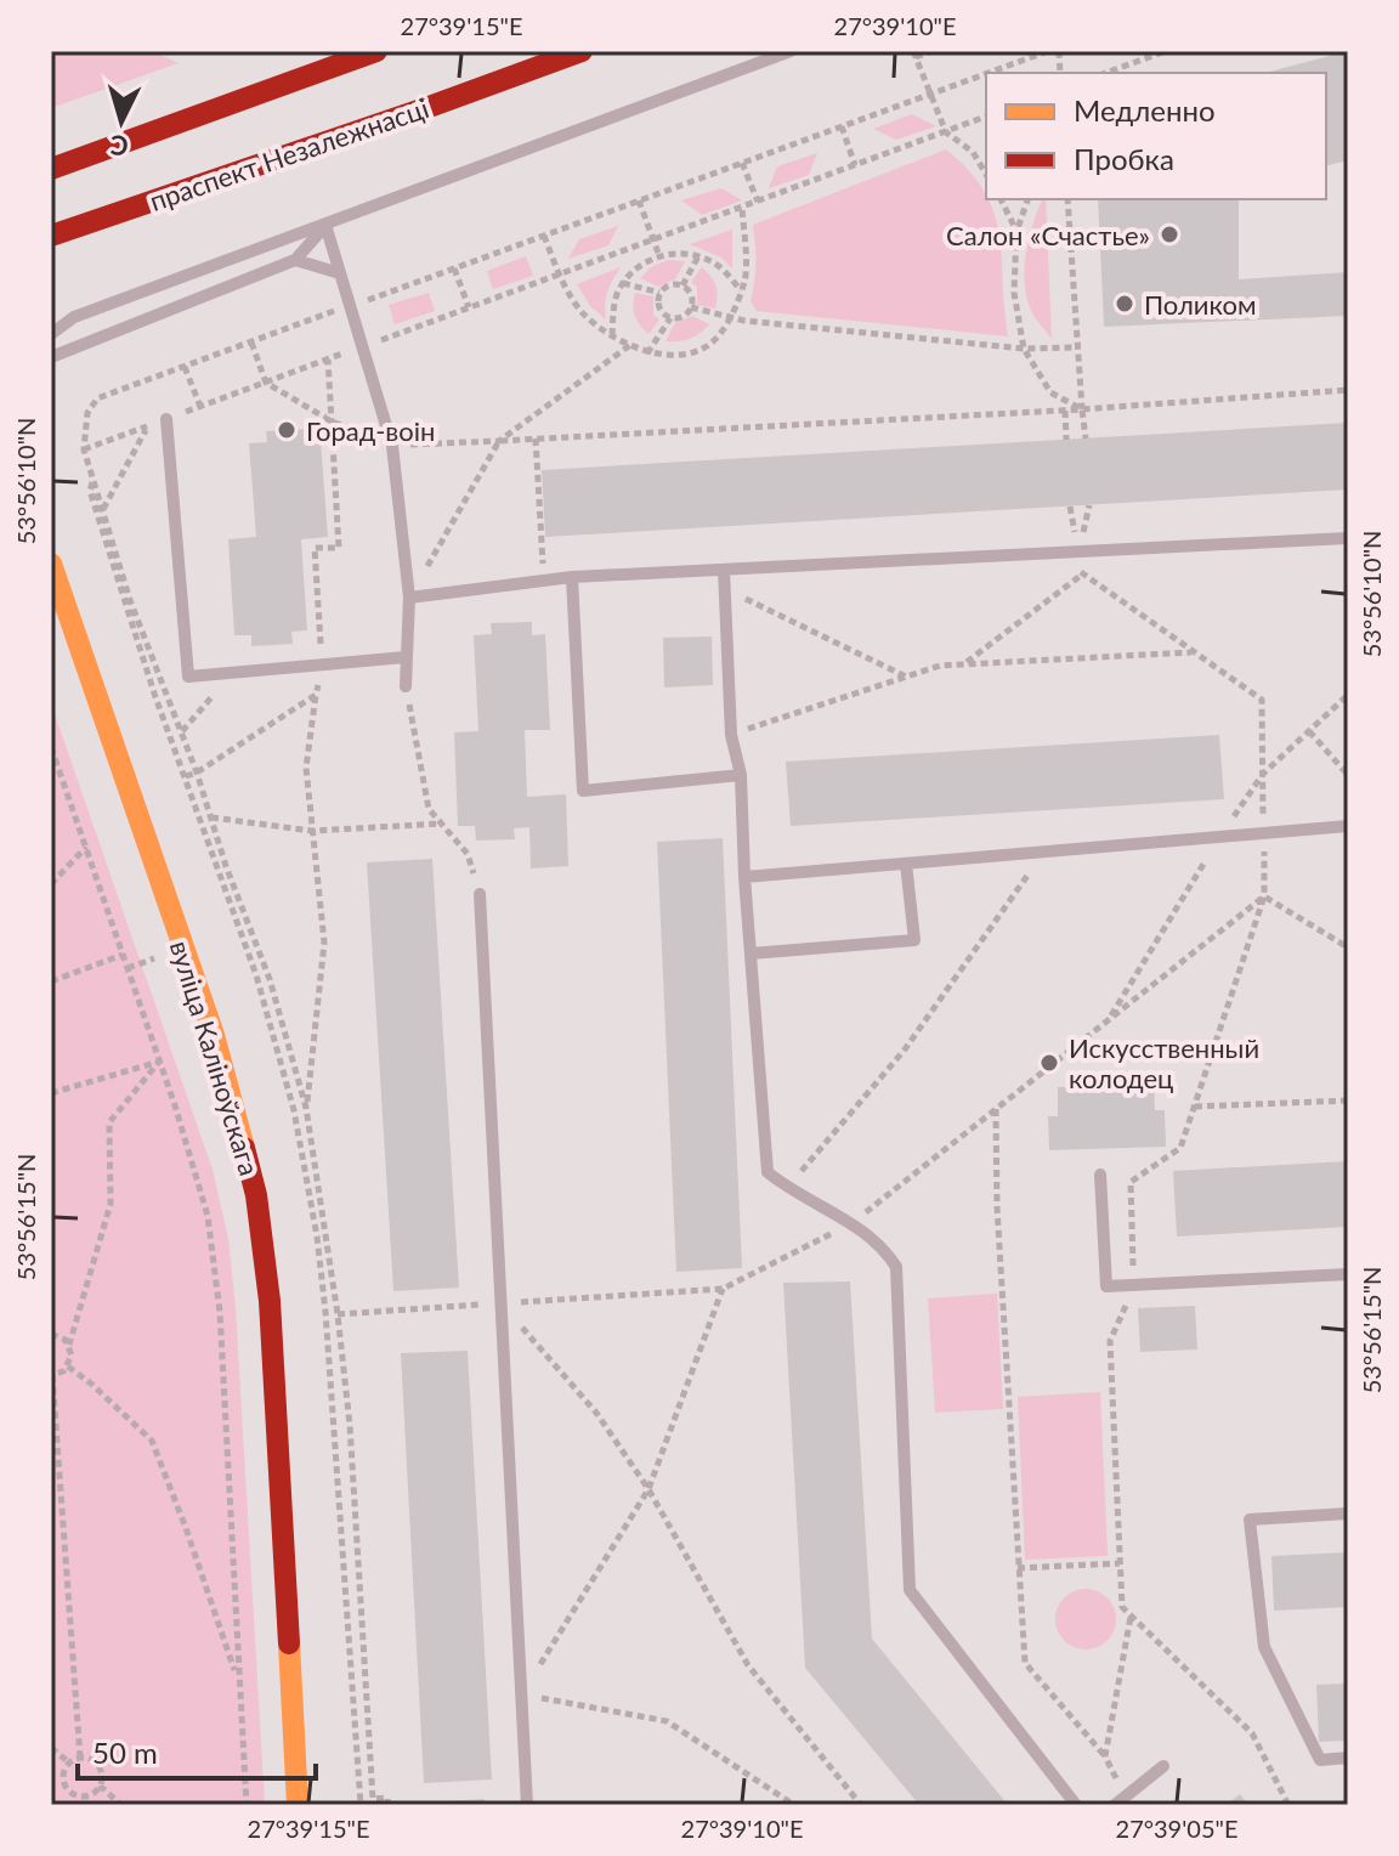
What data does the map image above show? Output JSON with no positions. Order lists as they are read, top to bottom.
{
  "streets": {
    "main road": ["праспект Незалежнасці", "вуліца Каліноўскага"]
  },
  "places": [
    "Салон «Счастье»",
    "Поликом",
    "Горад-воін",
    "Искусственный колодец"
  ],
  "legend": ["Медленно", "Пробка"],
  "scale_bar": "50 m",
  "north": "bottom",
  "coordinates": [
    "27°39'15\"E",
    "27°39'10\"E",
    "53°56'10\"N",
    "53°56'15\"N",
    "27°39'05\"E"
  ]
}
